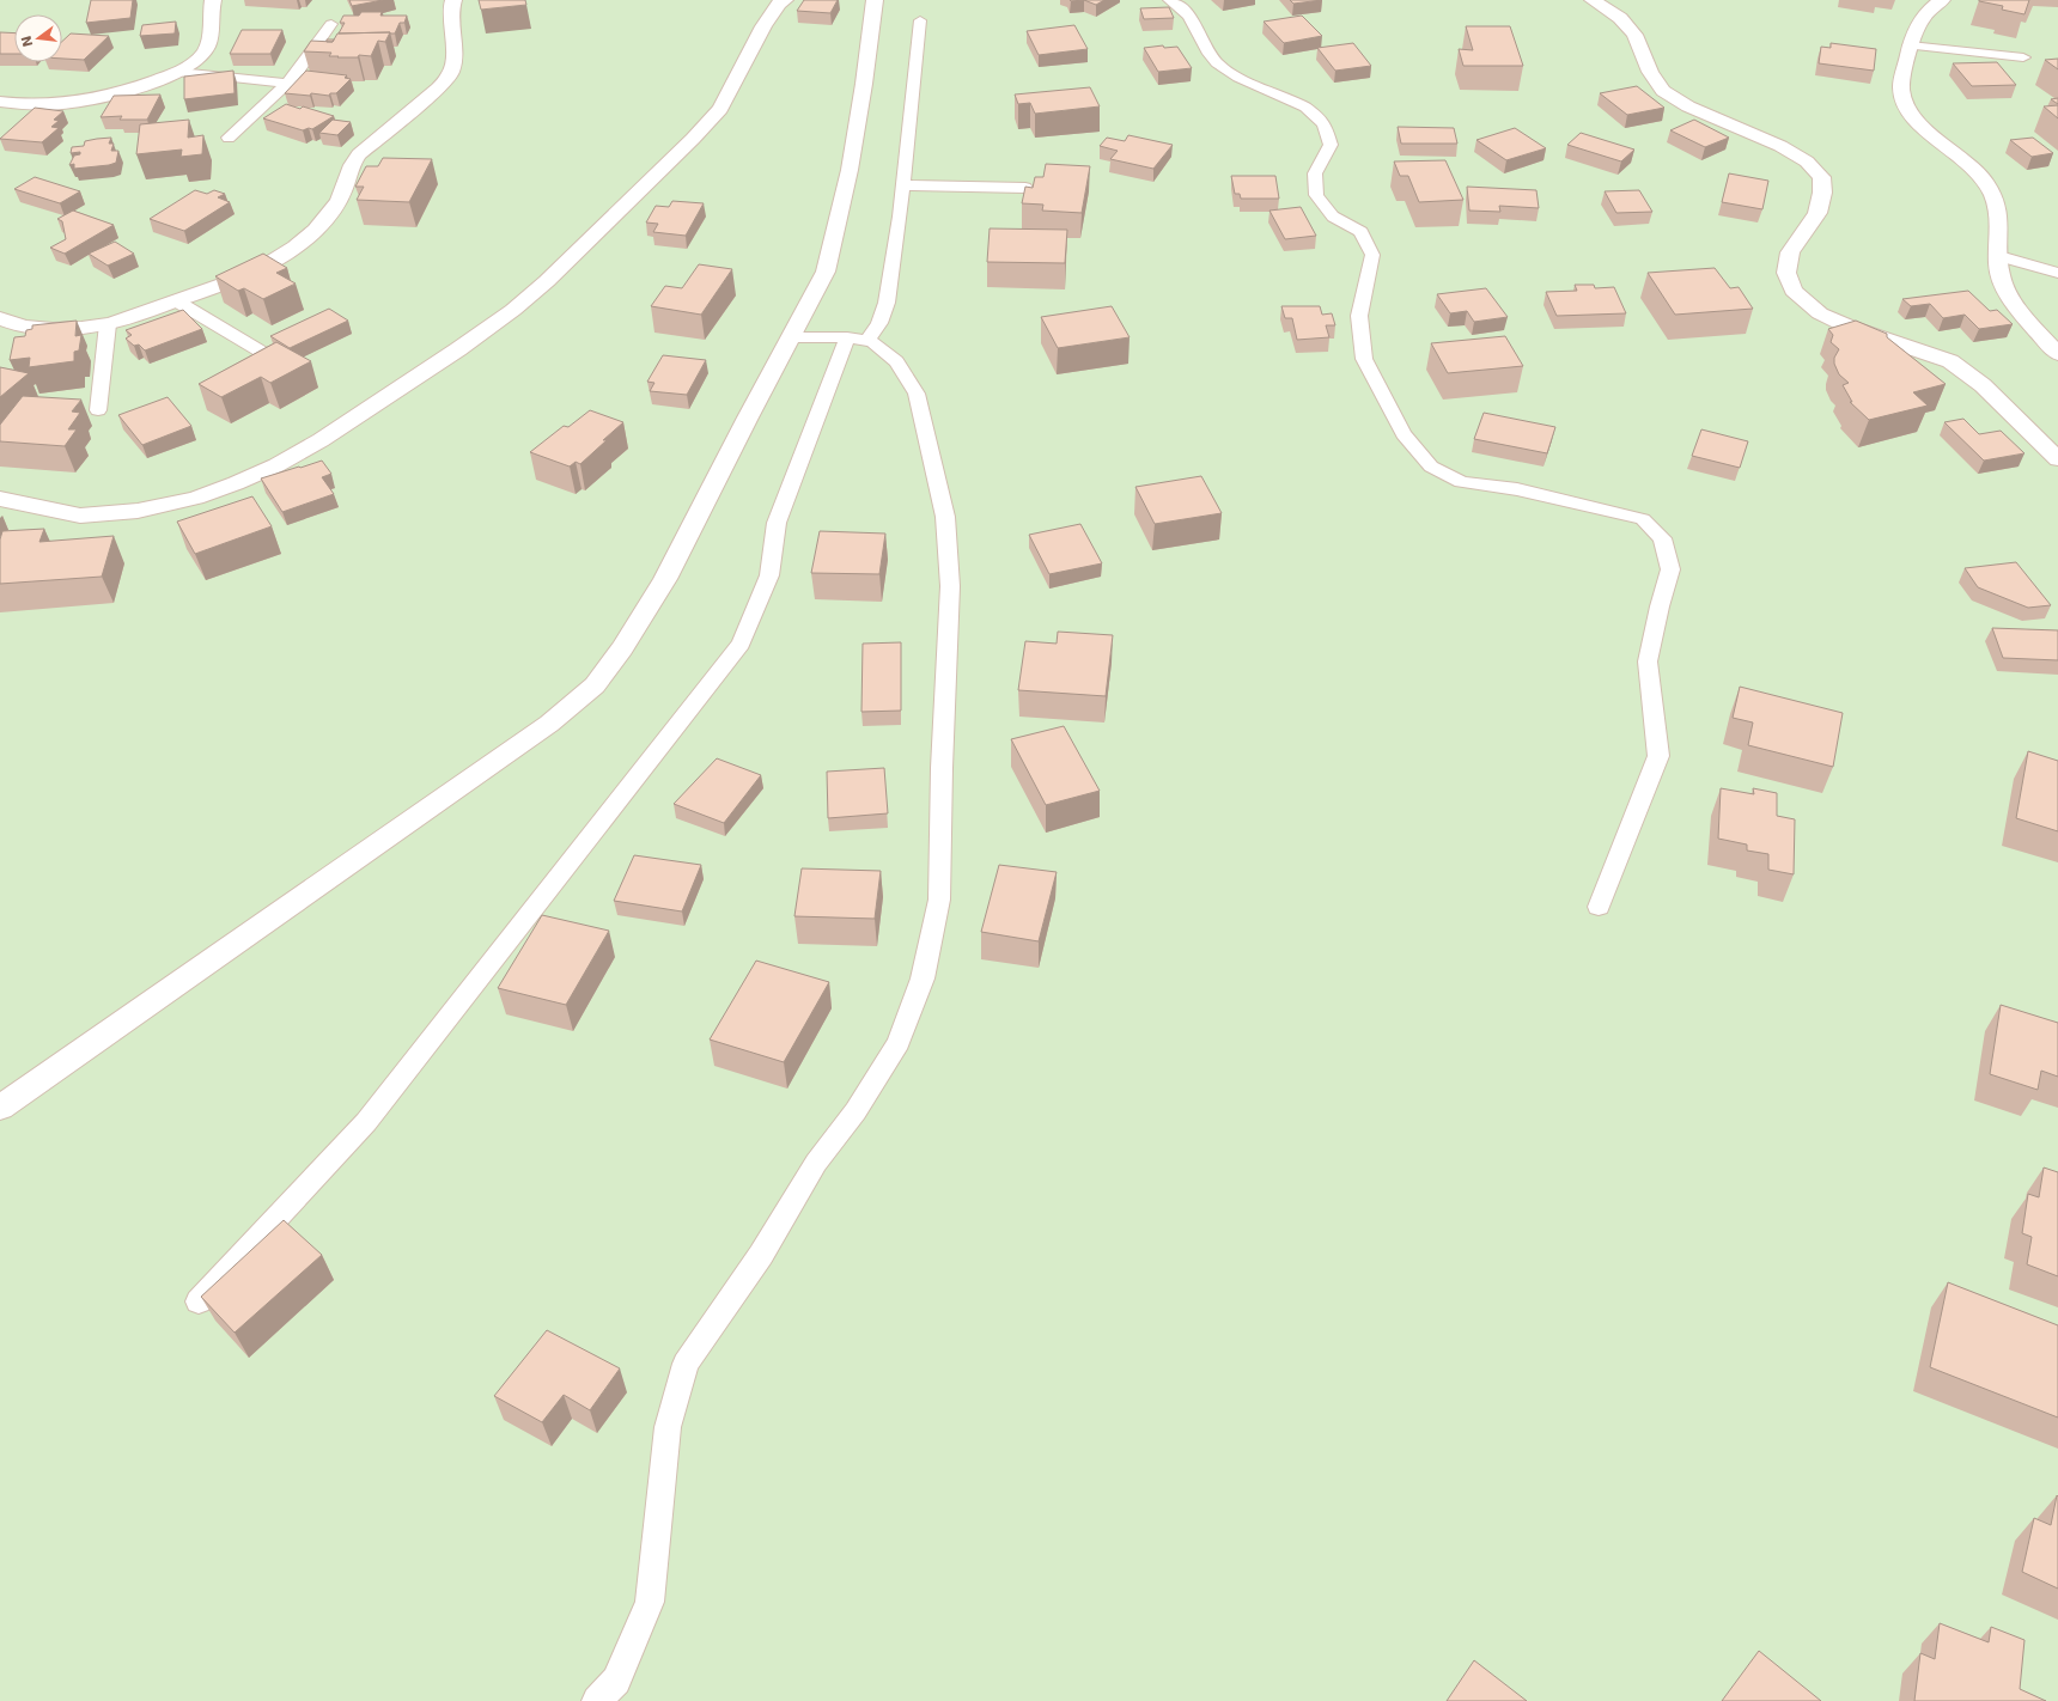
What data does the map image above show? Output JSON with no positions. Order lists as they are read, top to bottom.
{
  "north": "left"
}
